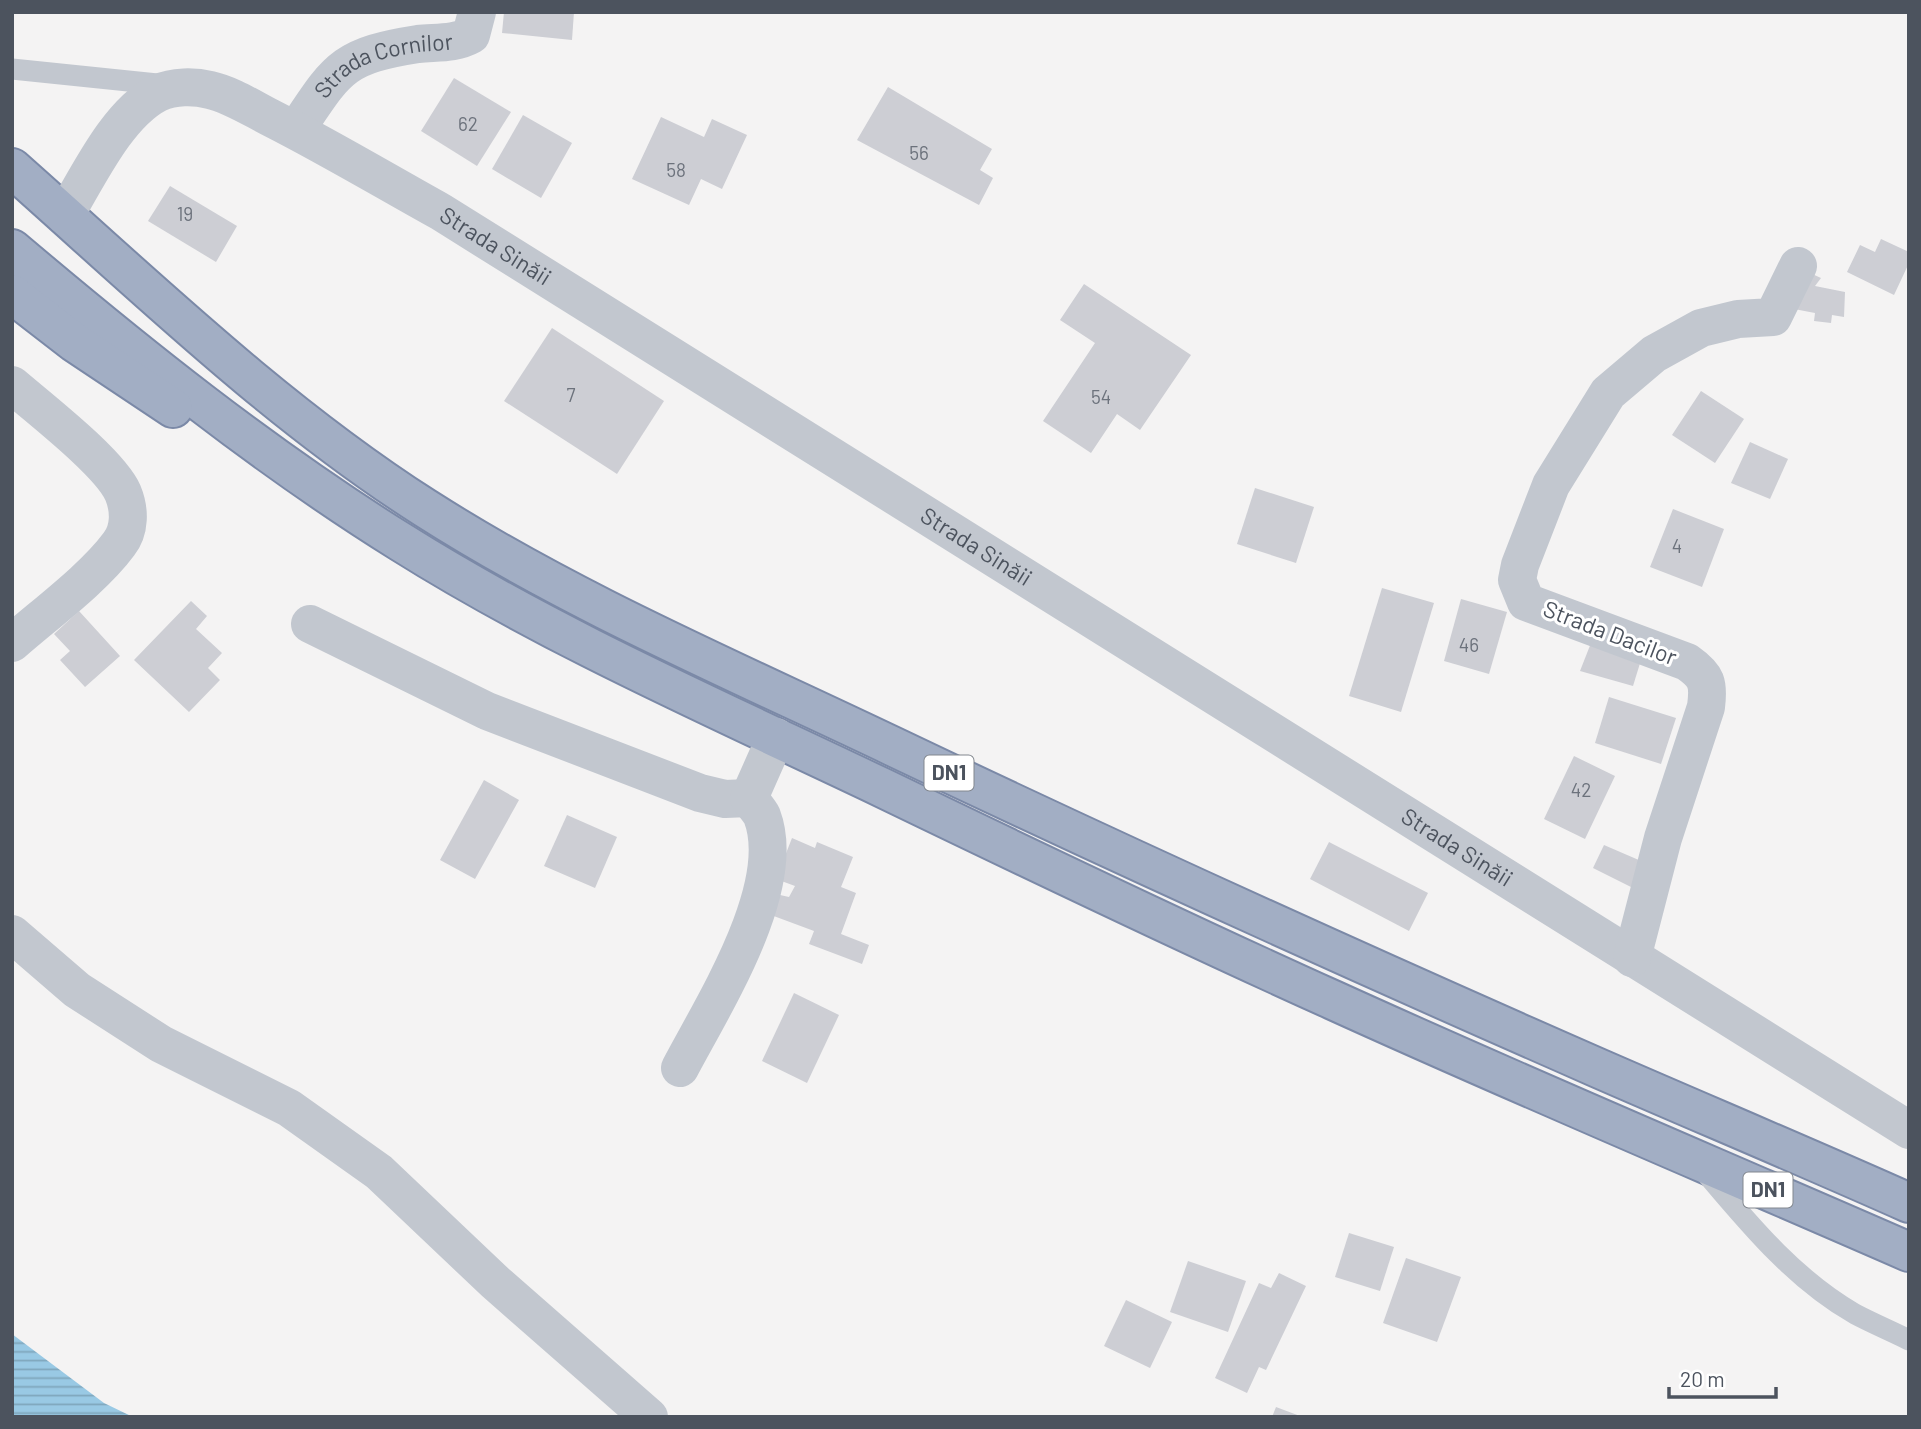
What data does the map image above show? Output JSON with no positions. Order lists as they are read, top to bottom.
{
  "streets": {
    "highway": ["DN1"],
    "street": ["Strada Cornilor", "Strada Sinăii", "Strada Dacilor"]
  },
  "crossings": [
    ["Strada Cornilor", "Strada Sinăii"],
    ["Strada Sinăii", "Strada Dacilor"]
  ],
  "house_numbers": [
    "62",
    "56",
    "58",
    "19",
    "7",
    "54",
    "4",
    "46",
    "42"
  ],
  "scale_bar": "20 m"
}
